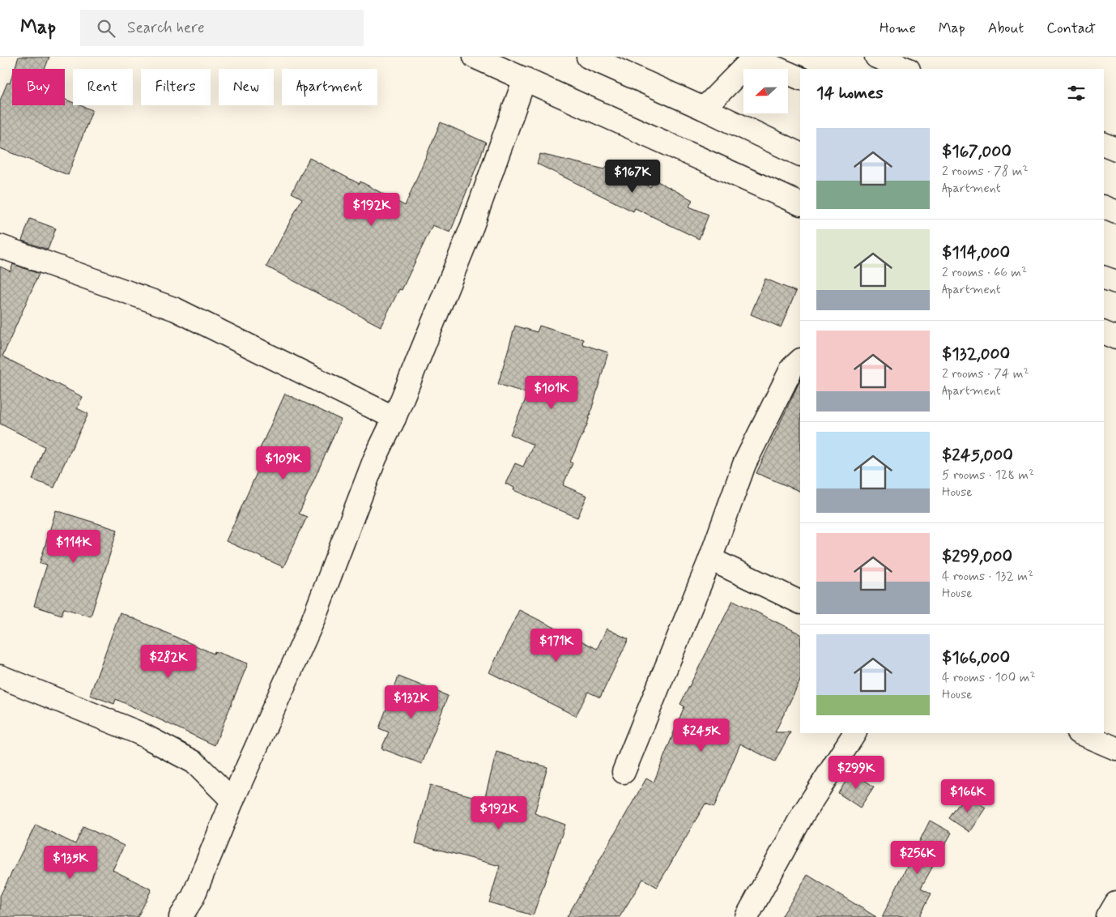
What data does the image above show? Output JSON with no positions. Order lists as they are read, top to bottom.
{
  "north": "left",
  "page": {
    "header": "Map",
    "search": "Search here",
    "nav": [
      "Home",
      "Map",
      "About",
      "Contact"
    ],
    "chip": [
      "Buy",
      "Rent",
      "Filters",
      "New",
      "Apartment"
    ],
    "heading": "14 homes",
    "list": [
      {
        "name": "$167,000",
        "note": "2 rooms · 78 m² · Apartment"
      },
      {
        "name": "$114,000",
        "note": "2 rooms · 66 m² · Apartment"
      },
      {
        "name": "$132,000",
        "note": "2 rooms · 74 m² · Apartment"
      },
      {
        "name": "$245,000",
        "note": "5 rooms · 128 m² · House"
      },
      {
        "name": "$299,000",
        "note": "4 rooms · 132 m² · House"
      },
      {
        "name": "$166,000",
        "note": "4 rooms · 100 m² · House"
      }
    ],
    "price": [
      "$167K",
      "$192K",
      "$101K",
      "$109K",
      "$114K",
      "$171K",
      "$282K",
      "$132K",
      "$245K",
      "$299K",
      "$166K",
      "$192K",
      "$256K",
      "$135K"
    ]
  }
}
